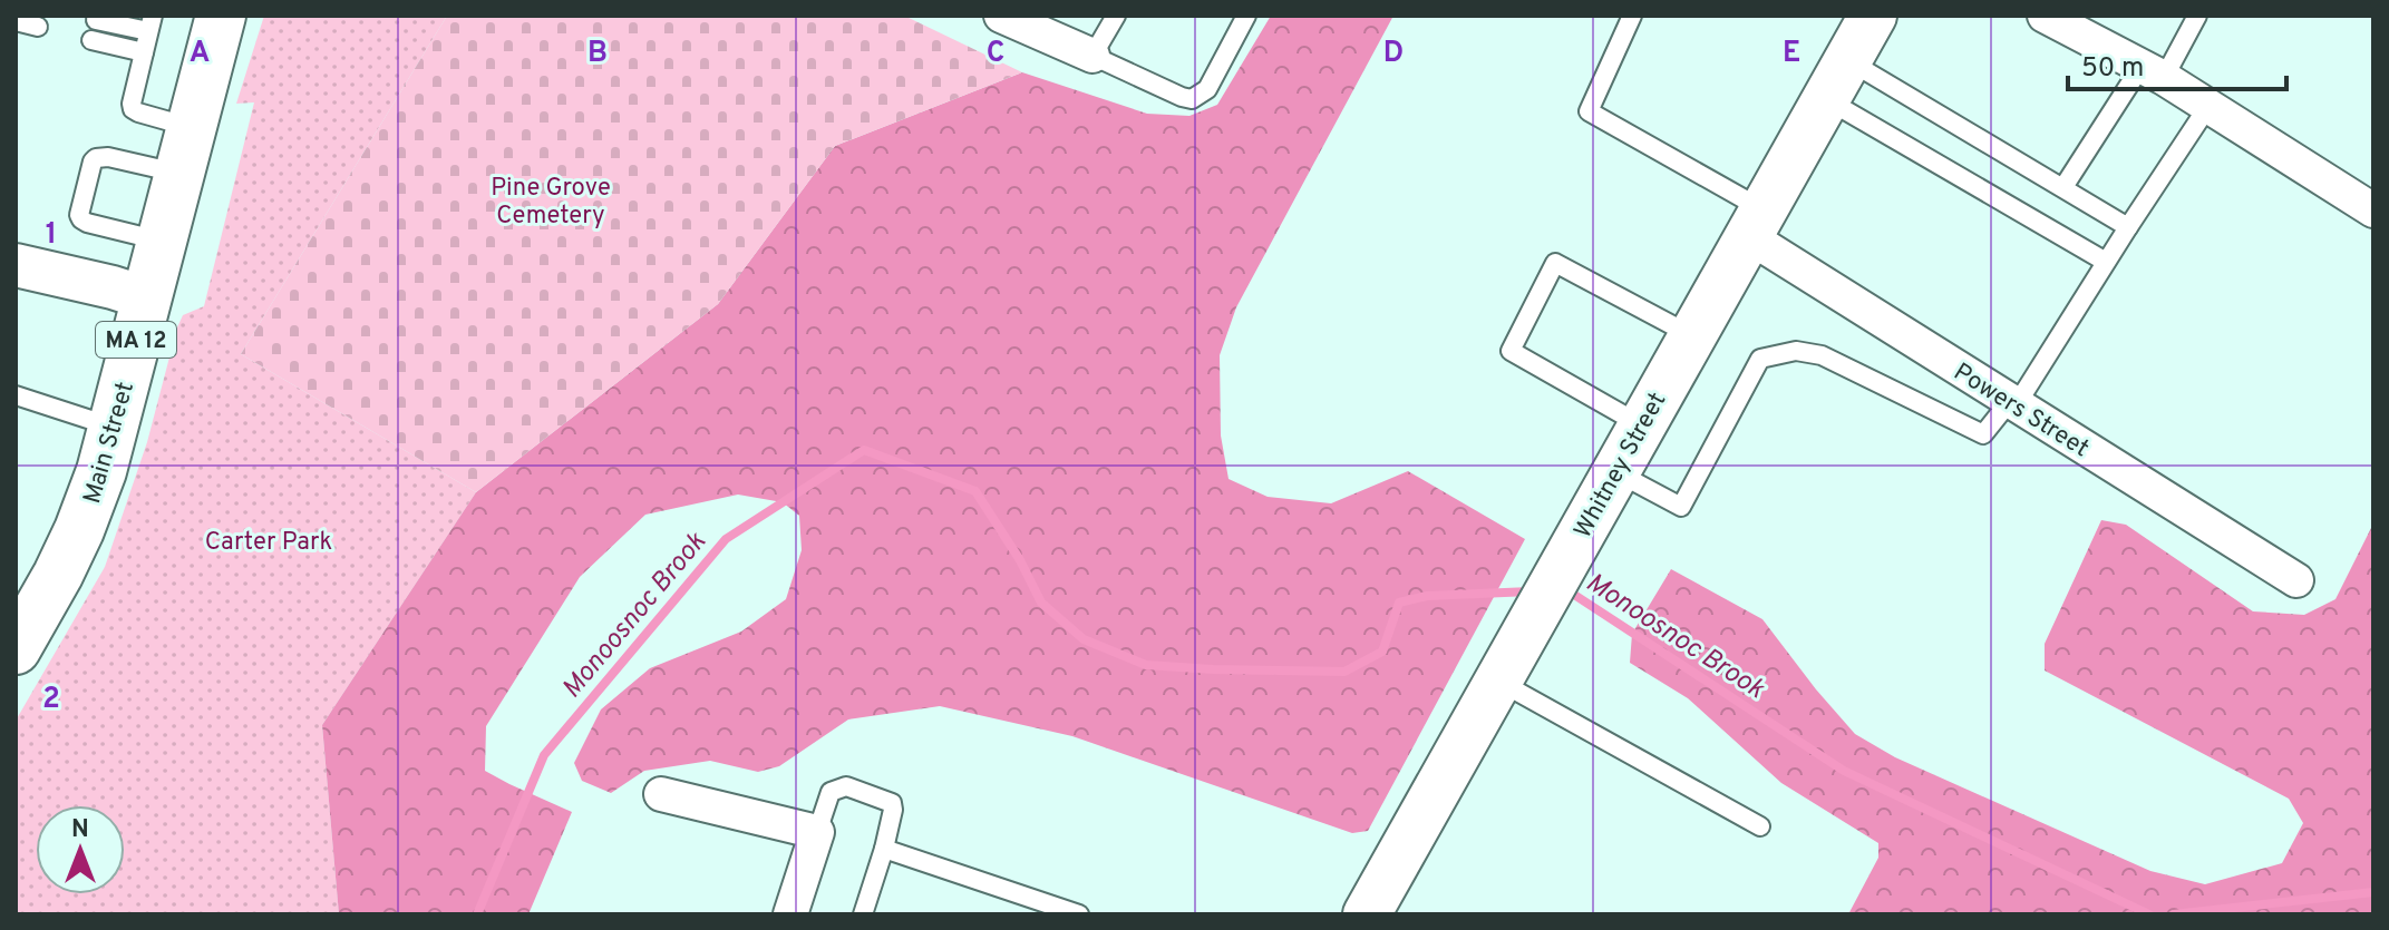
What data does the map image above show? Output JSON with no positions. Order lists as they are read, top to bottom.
{
  "streets": {
    "main road": ["MA 12", "Main Street", "Whitney Street"],
    "street": ["Powers Street"]
  },
  "crossings": [
    ["Powers Street", "Whitney Street"]
  ],
  "water": ["Monoosnoc Brook"],
  "parks": ["Pine Grove Cemetery", "Carter Park"],
  "scale_bar": "50 m",
  "north": "top",
  "grid": {
    "columns": [
      "A",
      "B",
      "C",
      "D",
      "E"
    ],
    "rows": ["1", "2"]
  }
}
